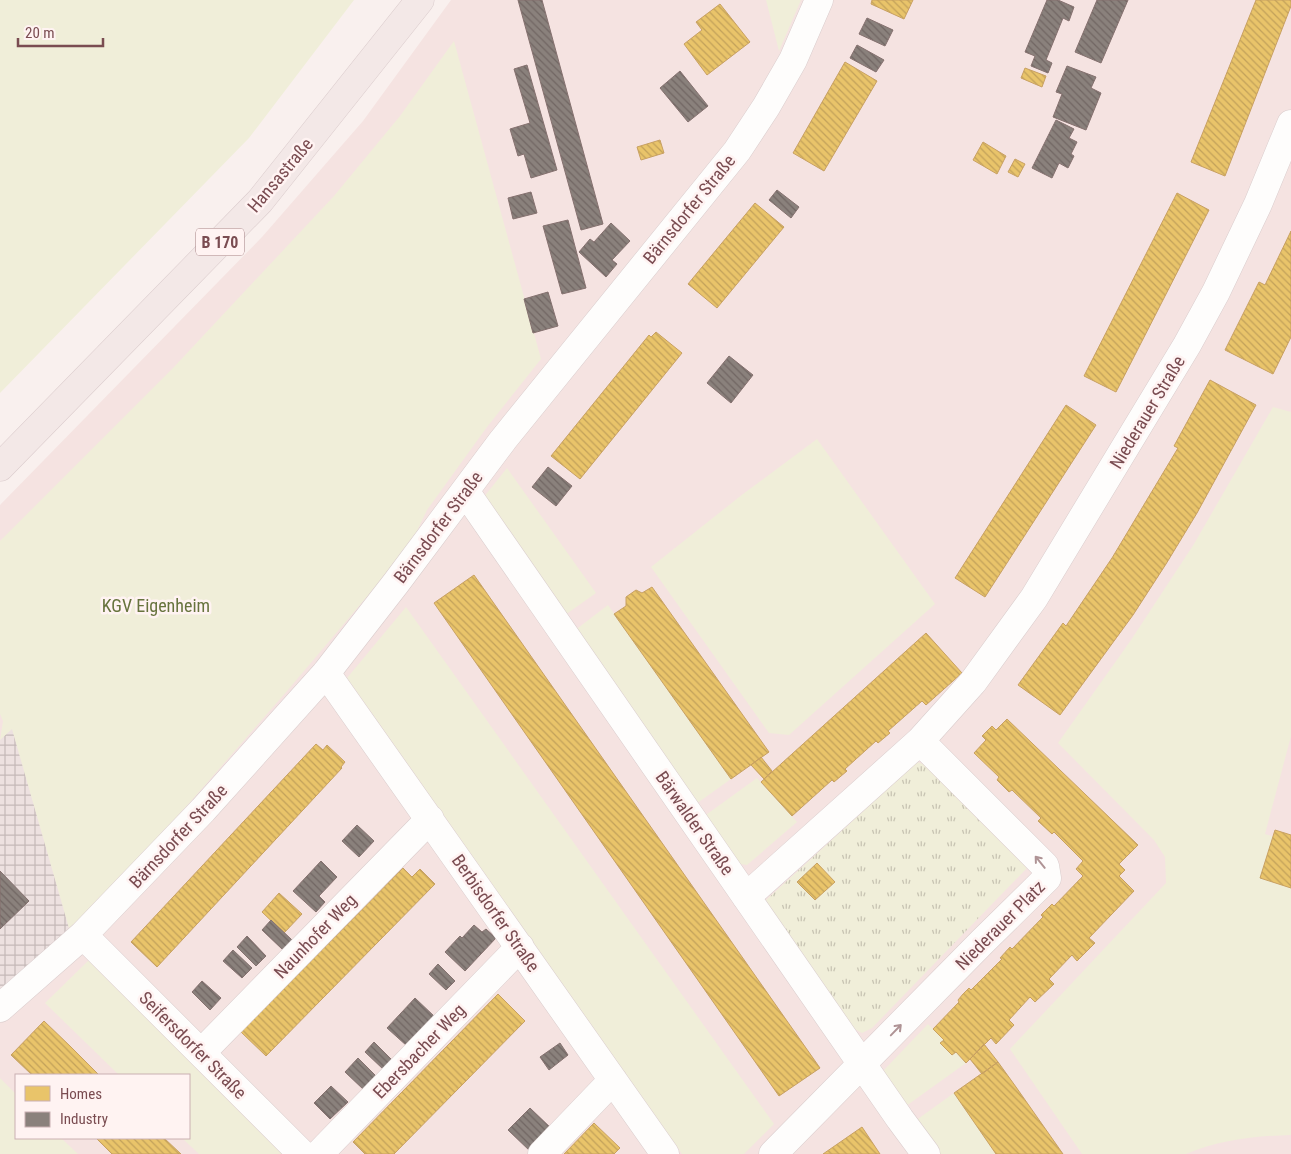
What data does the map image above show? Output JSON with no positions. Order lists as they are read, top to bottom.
{
  "streets": {
    "main road": ["Hansastraße", "B 170"],
    "street": [
      "Bärnsdorfer Straße",
      "Niederauer Straße",
      "Bärwalder Straße",
      "Berbisdorfer Straße",
      "Niederauer Platz",
      "Naunhofer Weg",
      "Seifersdorfer Straße",
      "Ebersbacher Weg"
    ]
  },
  "crossings": [
    ["Bärnsdorfer Straße", "Bärwalder Straße"],
    ["Bärnsdorfer Straße", "Berbisdorfer Straße"],
    ["Bärnsdorfer Straße", "Seifersdorfer Straße"],
    ["Niederauer Straße", "Niederauer Platz"],
    ["Bärwalder Straße", "Niederauer Platz"],
    ["Berbisdorfer Straße", "Naunhofer Weg"],
    ["Berbisdorfer Straße", "Ebersbacher Weg"],
    ["Naunhofer Weg", "Seifersdorfer Straße"]
  ],
  "parks": ["KGV Eigenheim"],
  "legend": ["Homes", "Industry"],
  "scale_bar": "20 m"
}
